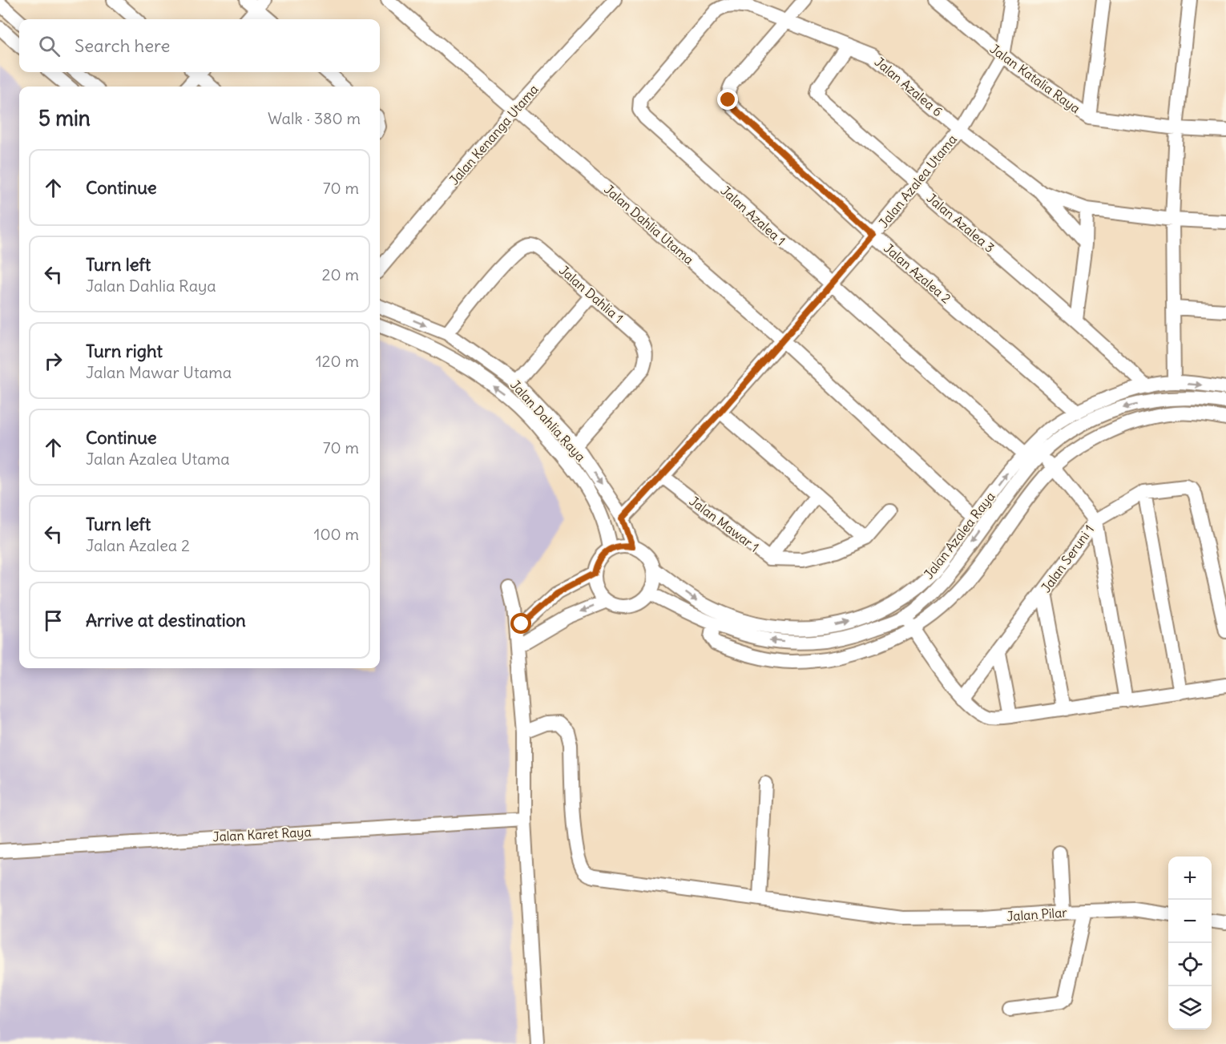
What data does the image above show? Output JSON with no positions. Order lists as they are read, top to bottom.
{
  "streets": {
    "street": [
      "Jalan Katalia Raya",
      "Jalan Azalea 6",
      "Jalan Kenanga Utama",
      "Jalan Azalea Utama",
      "Jalan Azalea 1",
      "Jalan Azalea 3",
      "Jalan Dahlia Utama",
      "Jalan Azalea 2",
      "Jalan Dahlia 1",
      "Jalan Dahlia Raya",
      "Jalan Mawar 1",
      "Jalan Azalea Raya",
      "Jalan Seruni 1",
      "Jalan Karet Raya",
      "Jalan Pilar"
    ]
  },
  "crossings": [
    ["Jalan Katalia Raya", "Jalan Azalea Utama"],
    ["Jalan Azalea 6", "Jalan Azalea Utama"],
    ["Jalan Azalea 6", "Jalan Azalea 1"],
    ["Jalan Azalea 6", "Jalan Azalea 3"],
    ["Jalan Azalea 6", "Jalan Azalea 2"],
    ["Jalan Kenanga Utama", "Jalan Dahlia Utama"],
    ["Jalan Azalea Utama", "Jalan Azalea 1"],
    ["Jalan Azalea Utama", "Jalan Azalea 3"],
    ["Jalan Azalea Utama", "Jalan Dahlia Utama"],
    ["Jalan Azalea Utama", "Jalan Azalea 2"],
    ["Jalan Azalea Utama", "Jalan Dahlia Raya"],
    ["Jalan Azalea Utama", "Jalan Mawar 1"],
    ["Jalan Azalea 1", "Jalan Azalea 2"],
    ["Jalan Azalea 1", "Jalan Azalea Raya"],
    ["Jalan Azalea 3", "Jalan Azalea Raya"],
    ["Jalan Dahlia Utama", "Jalan Azalea Raya"],
    ["Jalan Azalea 2", "Jalan Azalea Raya"],
    ["Jalan Dahlia 1", "Jalan Dahlia Raya"],
    ["Jalan Dahlia Raya", "Jalan Azalea Raya"]
  ],
  "page": {
    "search": "Search here",
    "heading": ["5 min", "Walk · 380 m"],
    "list": [
      ["Continue", "70 m"],
      ["Turn left", "Jalan Dahlia Raya", "20 m"],
      ["Turn right", "Jalan Mawar Utama", "120 m"],
      ["Continue", "Jalan Azalea Utama", "70 m"],
      ["Turn left", "Jalan Azalea 2", "100 m"],
      "Arrive at destination"
    ],
    "map_buttons": ["+", "−"]
  }
}
